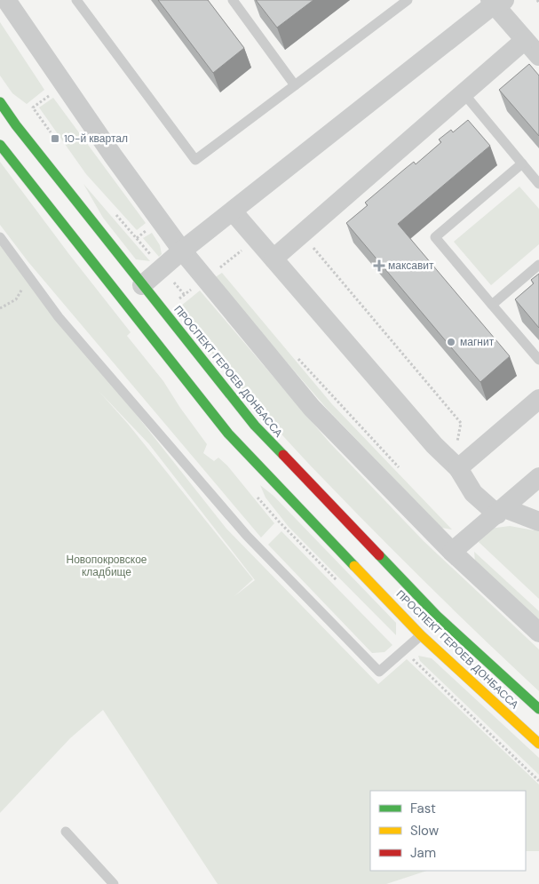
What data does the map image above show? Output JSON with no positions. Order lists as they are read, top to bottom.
{
  "streets": {
    "street": ["ПРОСПЕКТ ГЕРОЕВ ДОНБАССА"]
  },
  "parks": ["Новопокровское кладбище"],
  "places": {
    "transit": ["10-й квартал"],
    "health": ["максавит"],
    "other": ["магнит"]
  },
  "legend": ["Fast", "Slow", "Jam"]
}
